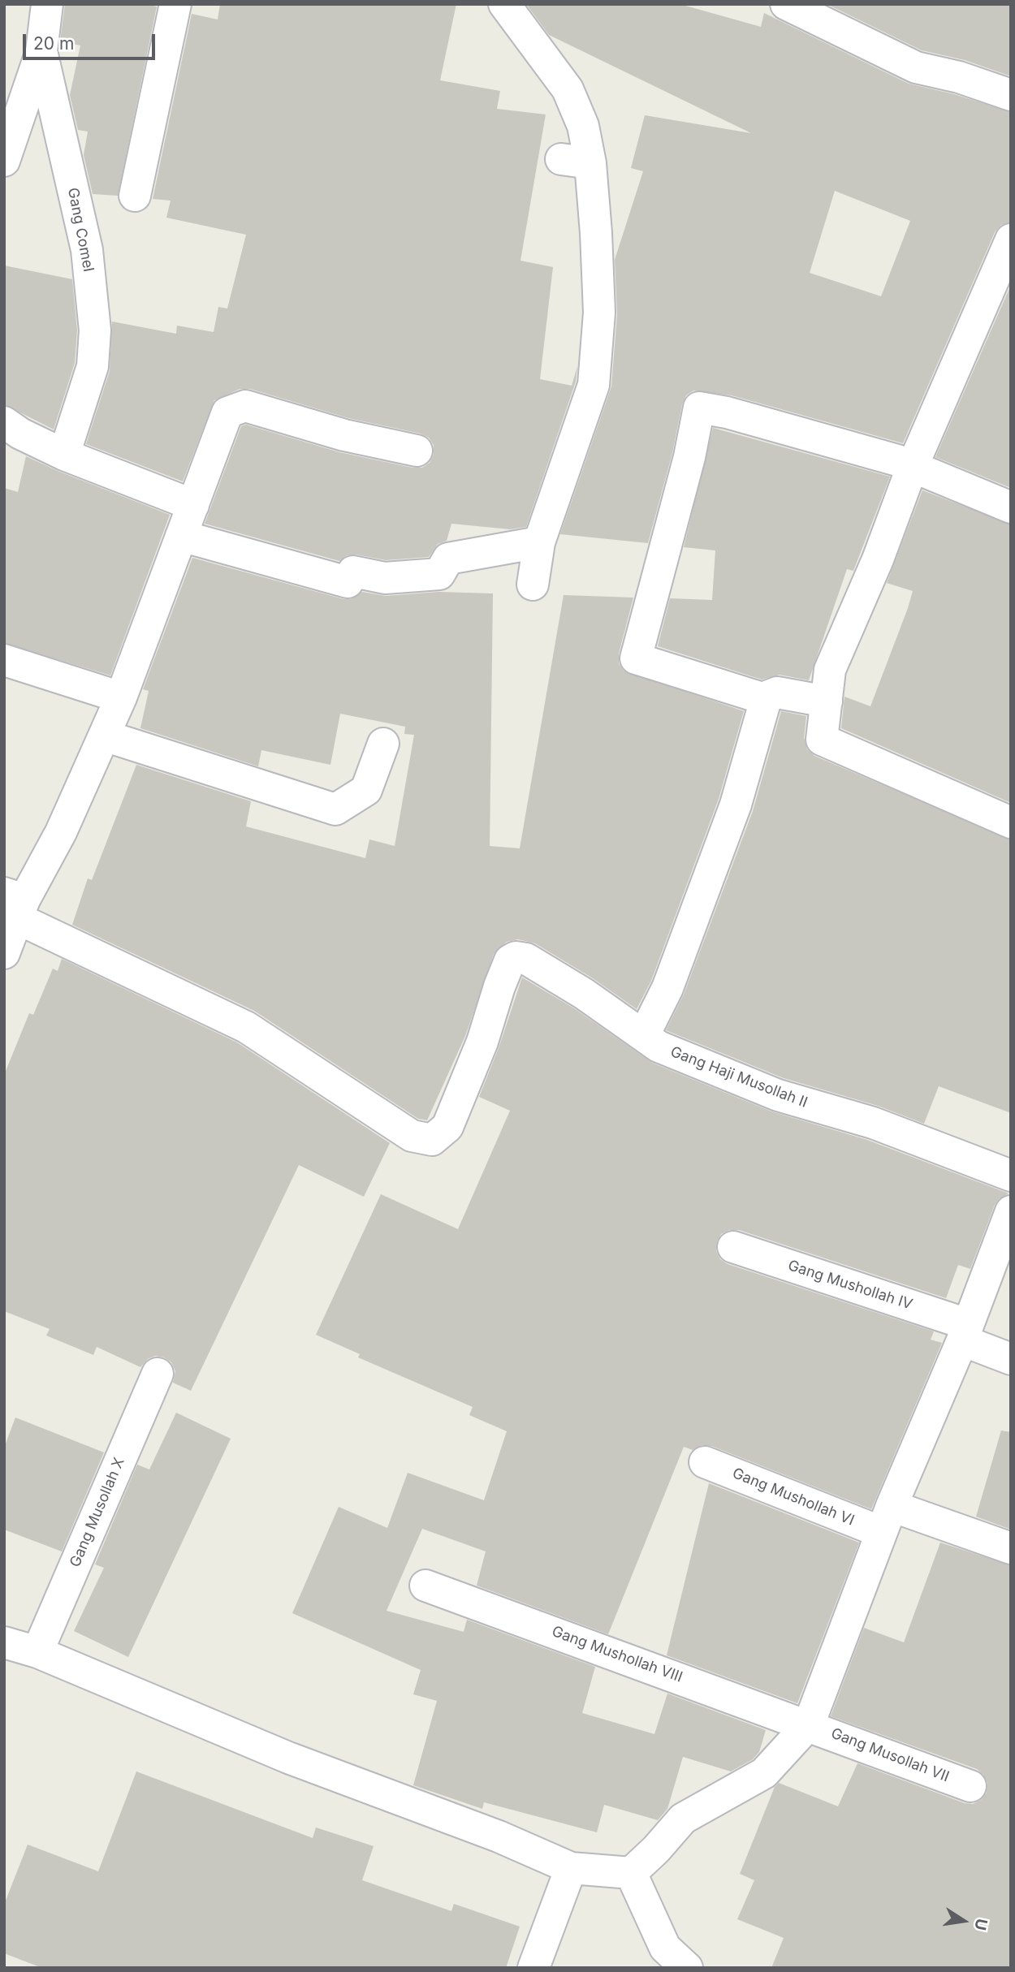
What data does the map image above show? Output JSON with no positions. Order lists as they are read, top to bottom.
{
  "streets": {
    "street": [
      "Gang Comel",
      "Gang Haji Musollah II",
      "Gang Mushollah IV",
      "Gang Mushollah VI",
      "Gang Musollah X",
      "Gang Mushollah VIII",
      "Gang Musollah VII"
    ]
  },
  "crossings": [
    ["Gang Mushollah VIII", "Gang Musollah VII"]
  ],
  "scale_bar": "20 m",
  "north": "right"
}
